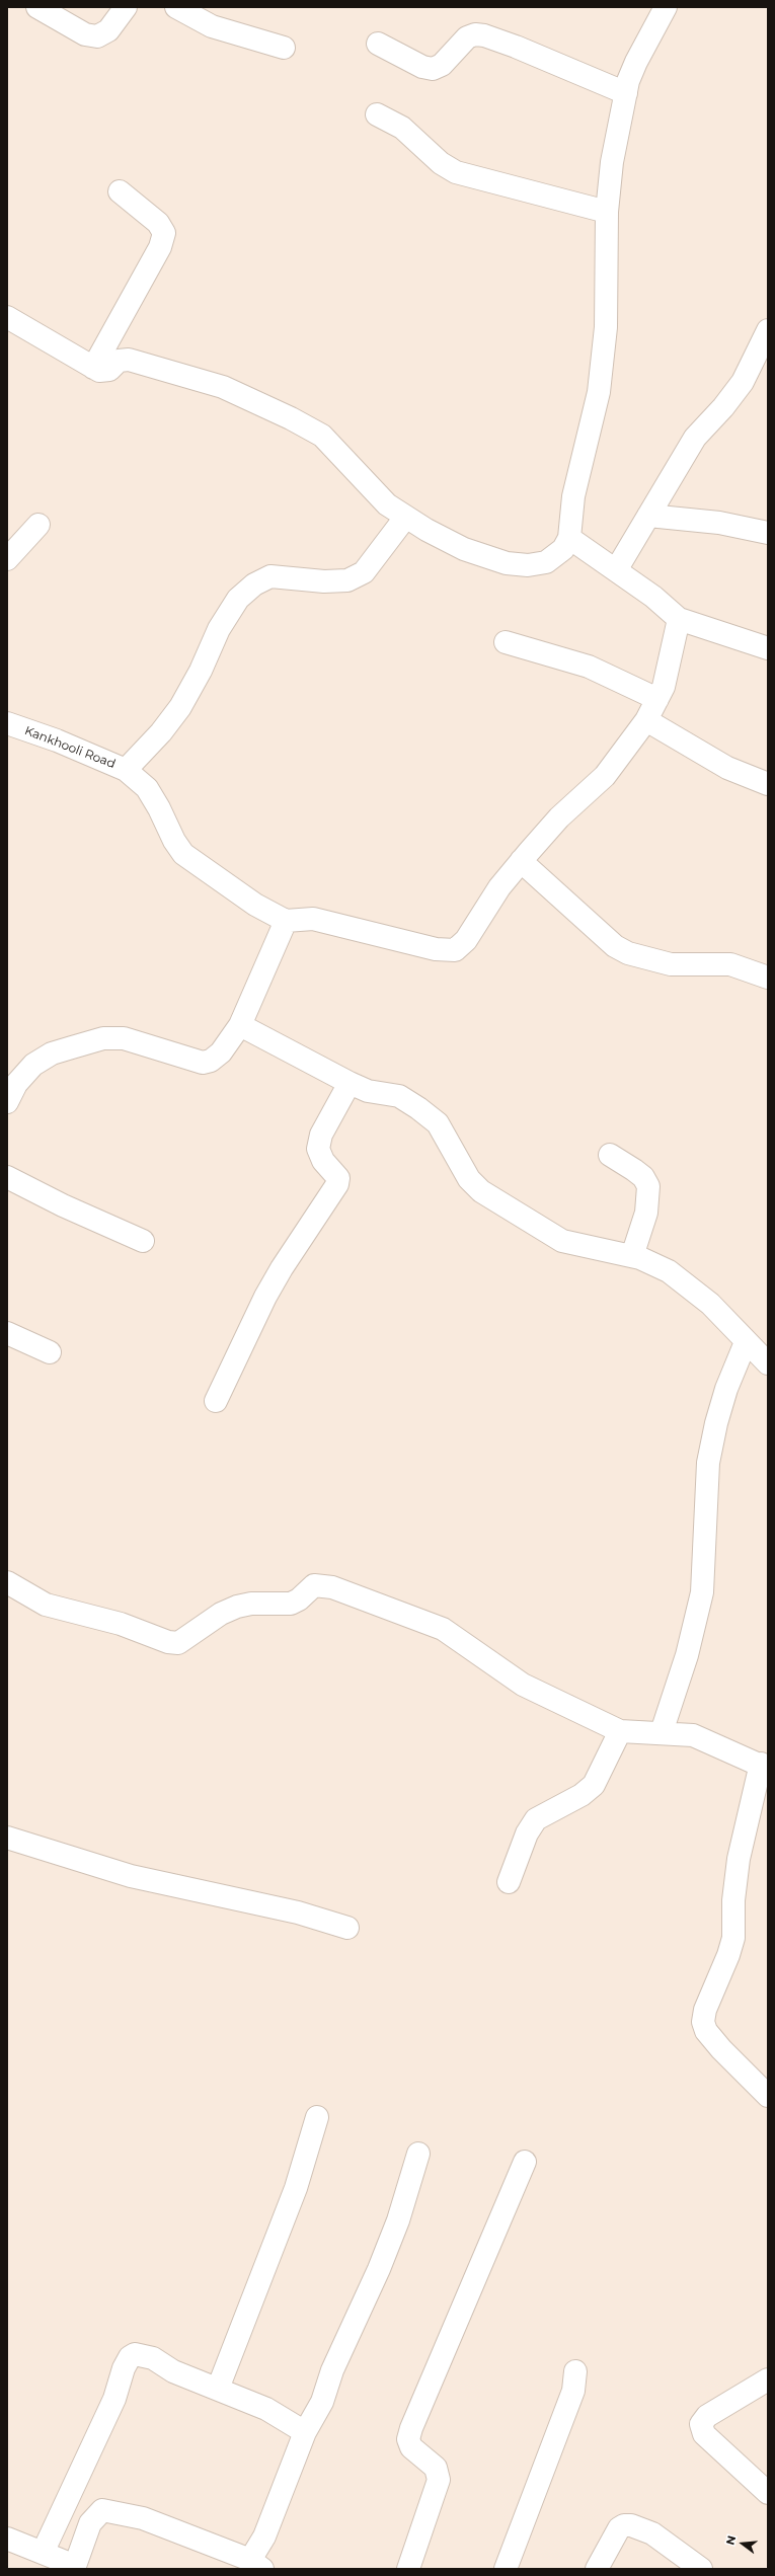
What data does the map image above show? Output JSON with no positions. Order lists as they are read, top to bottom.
{
  "streets": {
    "street": ["Kankhooli Road"]
  },
  "north": "left"
}
